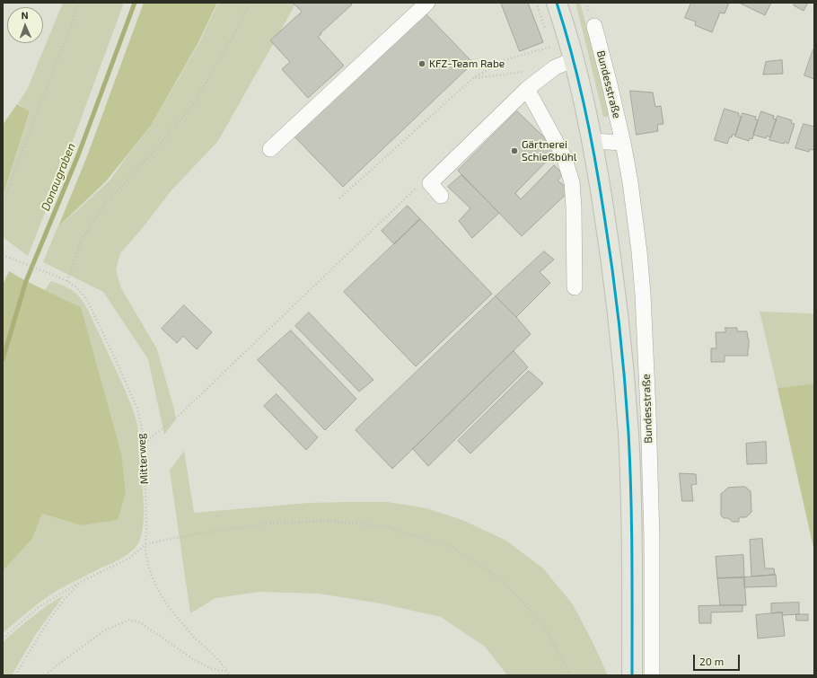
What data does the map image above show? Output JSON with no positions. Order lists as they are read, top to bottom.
{
  "streets": {
    "street": ["Bundesstraße"],
    "path": ["Mitterweg"]
  },
  "water": ["Donaugraben"],
  "places": ["KFZ-Team Rabe", "Gärtnerei Schießbühl"],
  "scale_bar": "20 m",
  "north": "top"
}
